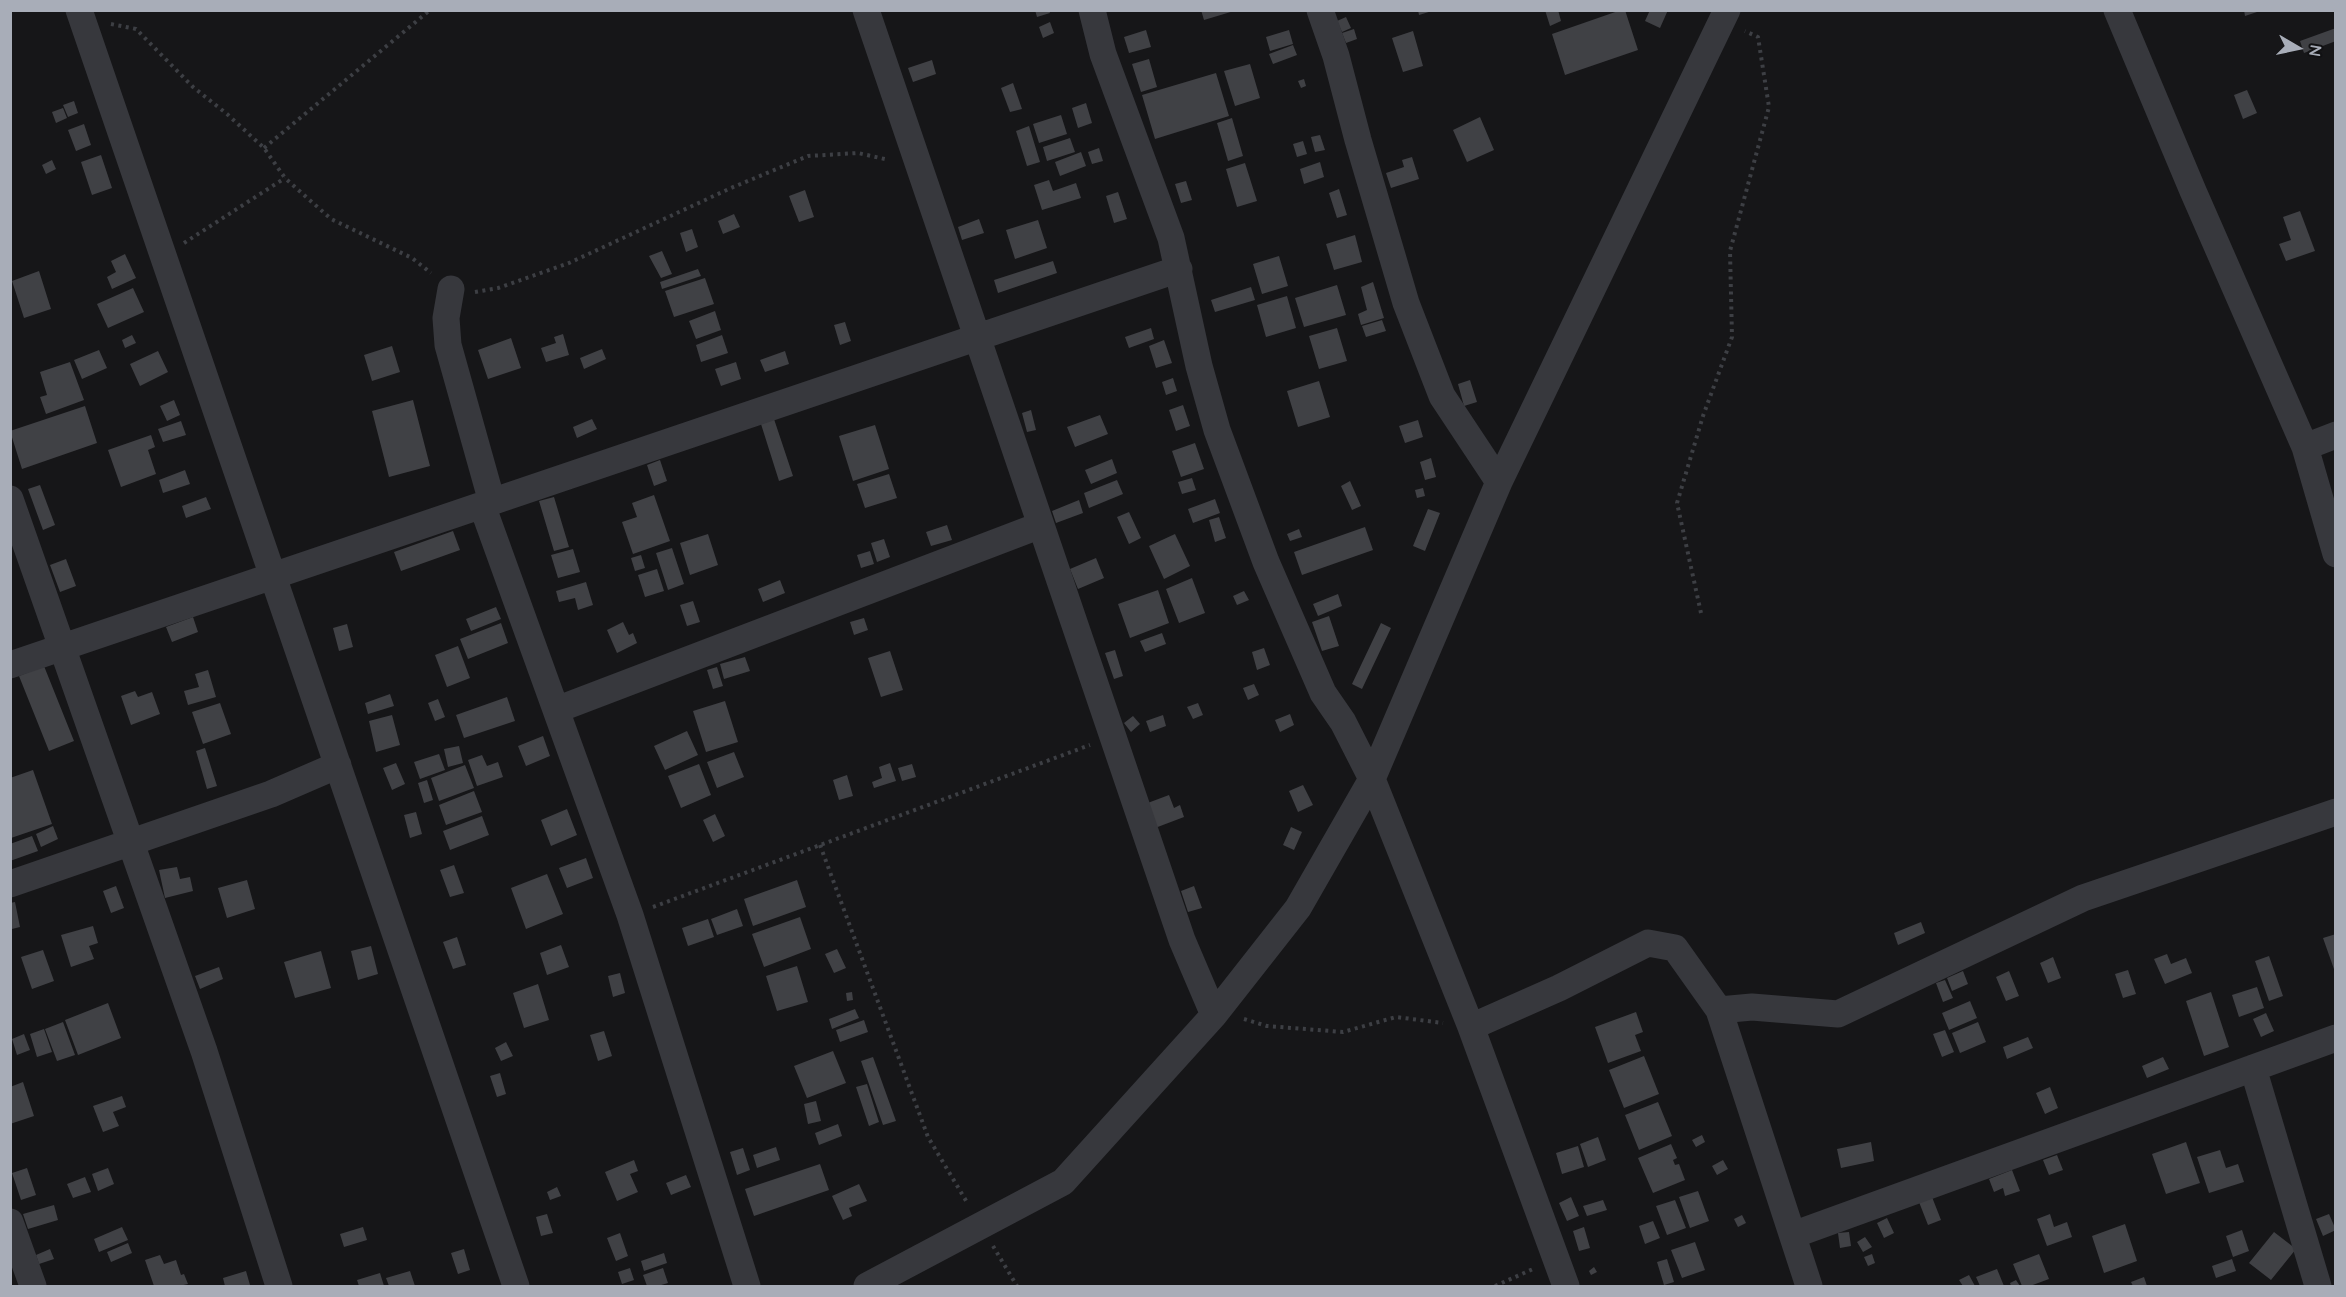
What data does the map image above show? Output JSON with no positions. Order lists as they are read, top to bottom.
{
  "north": "right"
}
